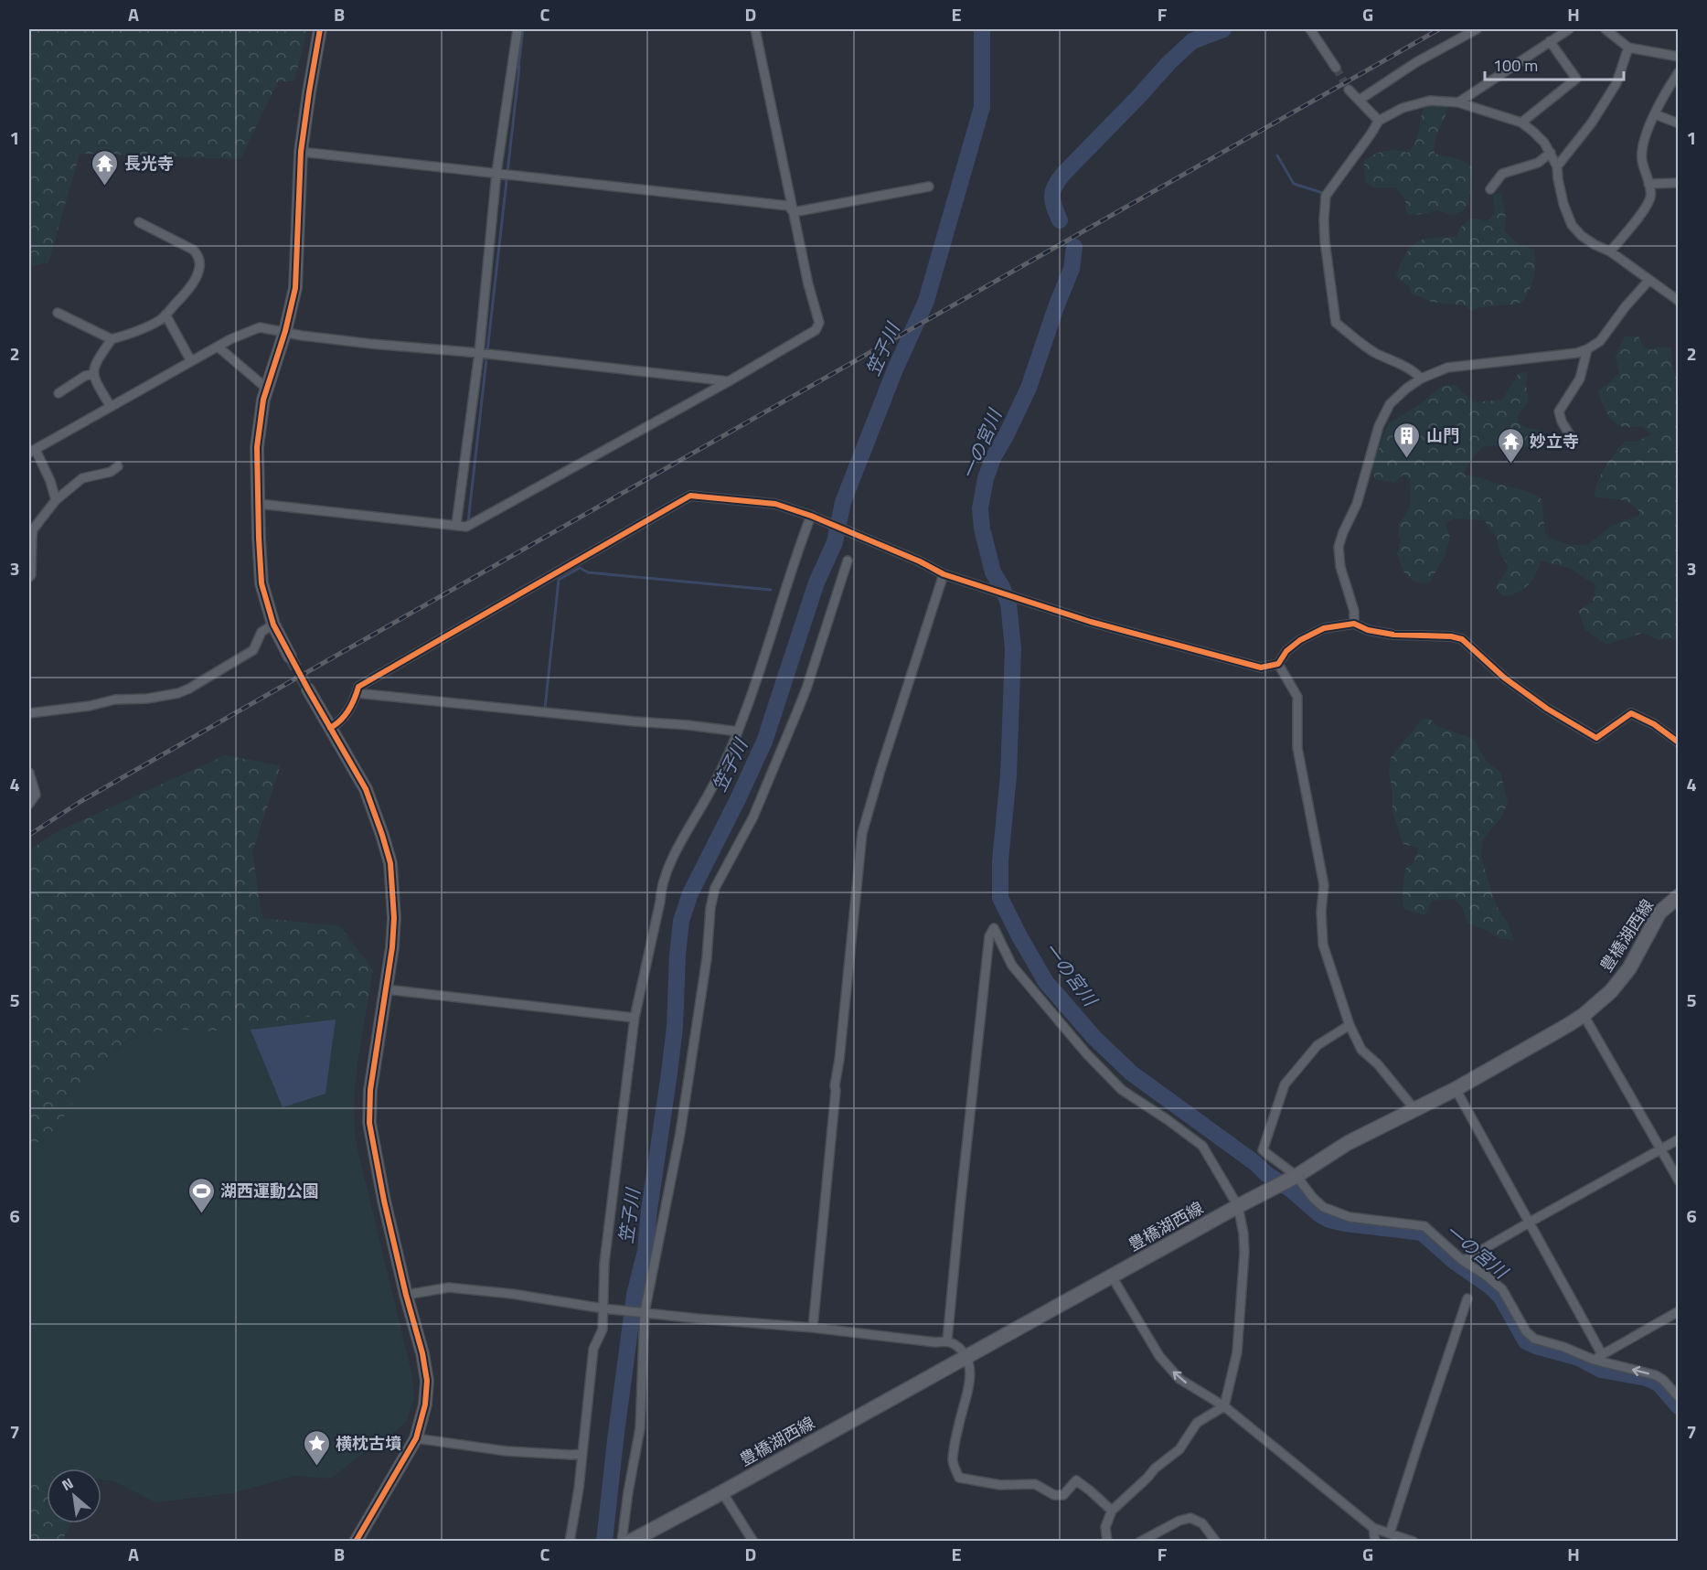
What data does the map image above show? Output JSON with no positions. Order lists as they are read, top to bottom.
{
  "streets": {
    "main road": ["豊橋湖西線"]
  },
  "water": ["笠子川", "一の宮川"],
  "places": {
    "temple": ["長光寺", "妙立寺"],
    "building": ["山門"],
    "sports": ["湖西運動公園"],
    "place": ["横枕古墳"]
  },
  "scale_bar": "100 m",
  "north": "top left",
  "grid": {
    "columns": [
      "A",
      "B",
      "C",
      "D",
      "E",
      "F",
      "G",
      "H"
    ],
    "rows": [
      "1",
      "2",
      "3",
      "4",
      "5",
      "6",
      "7"
    ]
  }
}
